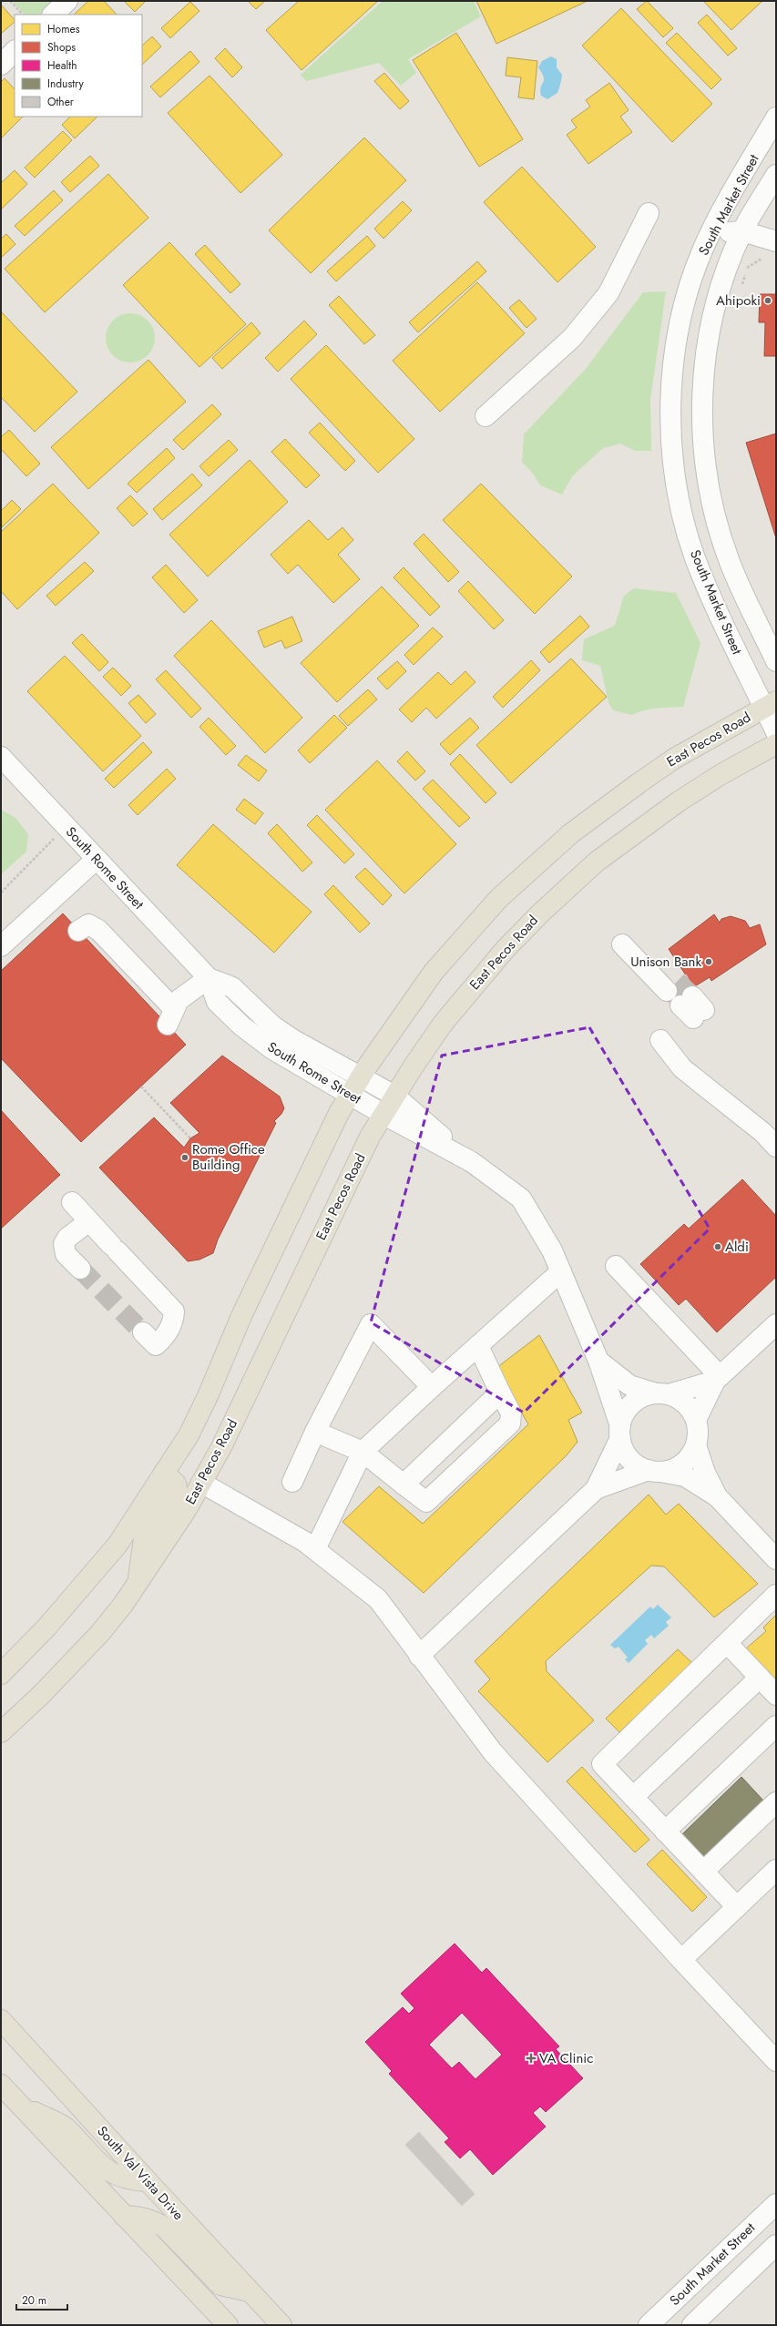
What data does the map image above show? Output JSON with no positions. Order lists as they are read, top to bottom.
{
  "streets": {
    "main road": ["East Pecos Road", "South Val Vista Drive"],
    "street": ["South Market Street", "South Rome Street"]
  },
  "crossings": [
    ["South Market Street", "East Pecos Road"],
    ["East Pecos Road", "South Rome Street"]
  ],
  "places": {
    "other": [
      "Ahipoki",
      "Unison Bank",
      "Rome Office Building",
      "Aldi"
    ],
    "health": ["VA Clinic"]
  },
  "legend": [
    "Homes",
    "Shops",
    "Health",
    "Industry",
    "Other"
  ],
  "scale_bar": "20 m"
}
